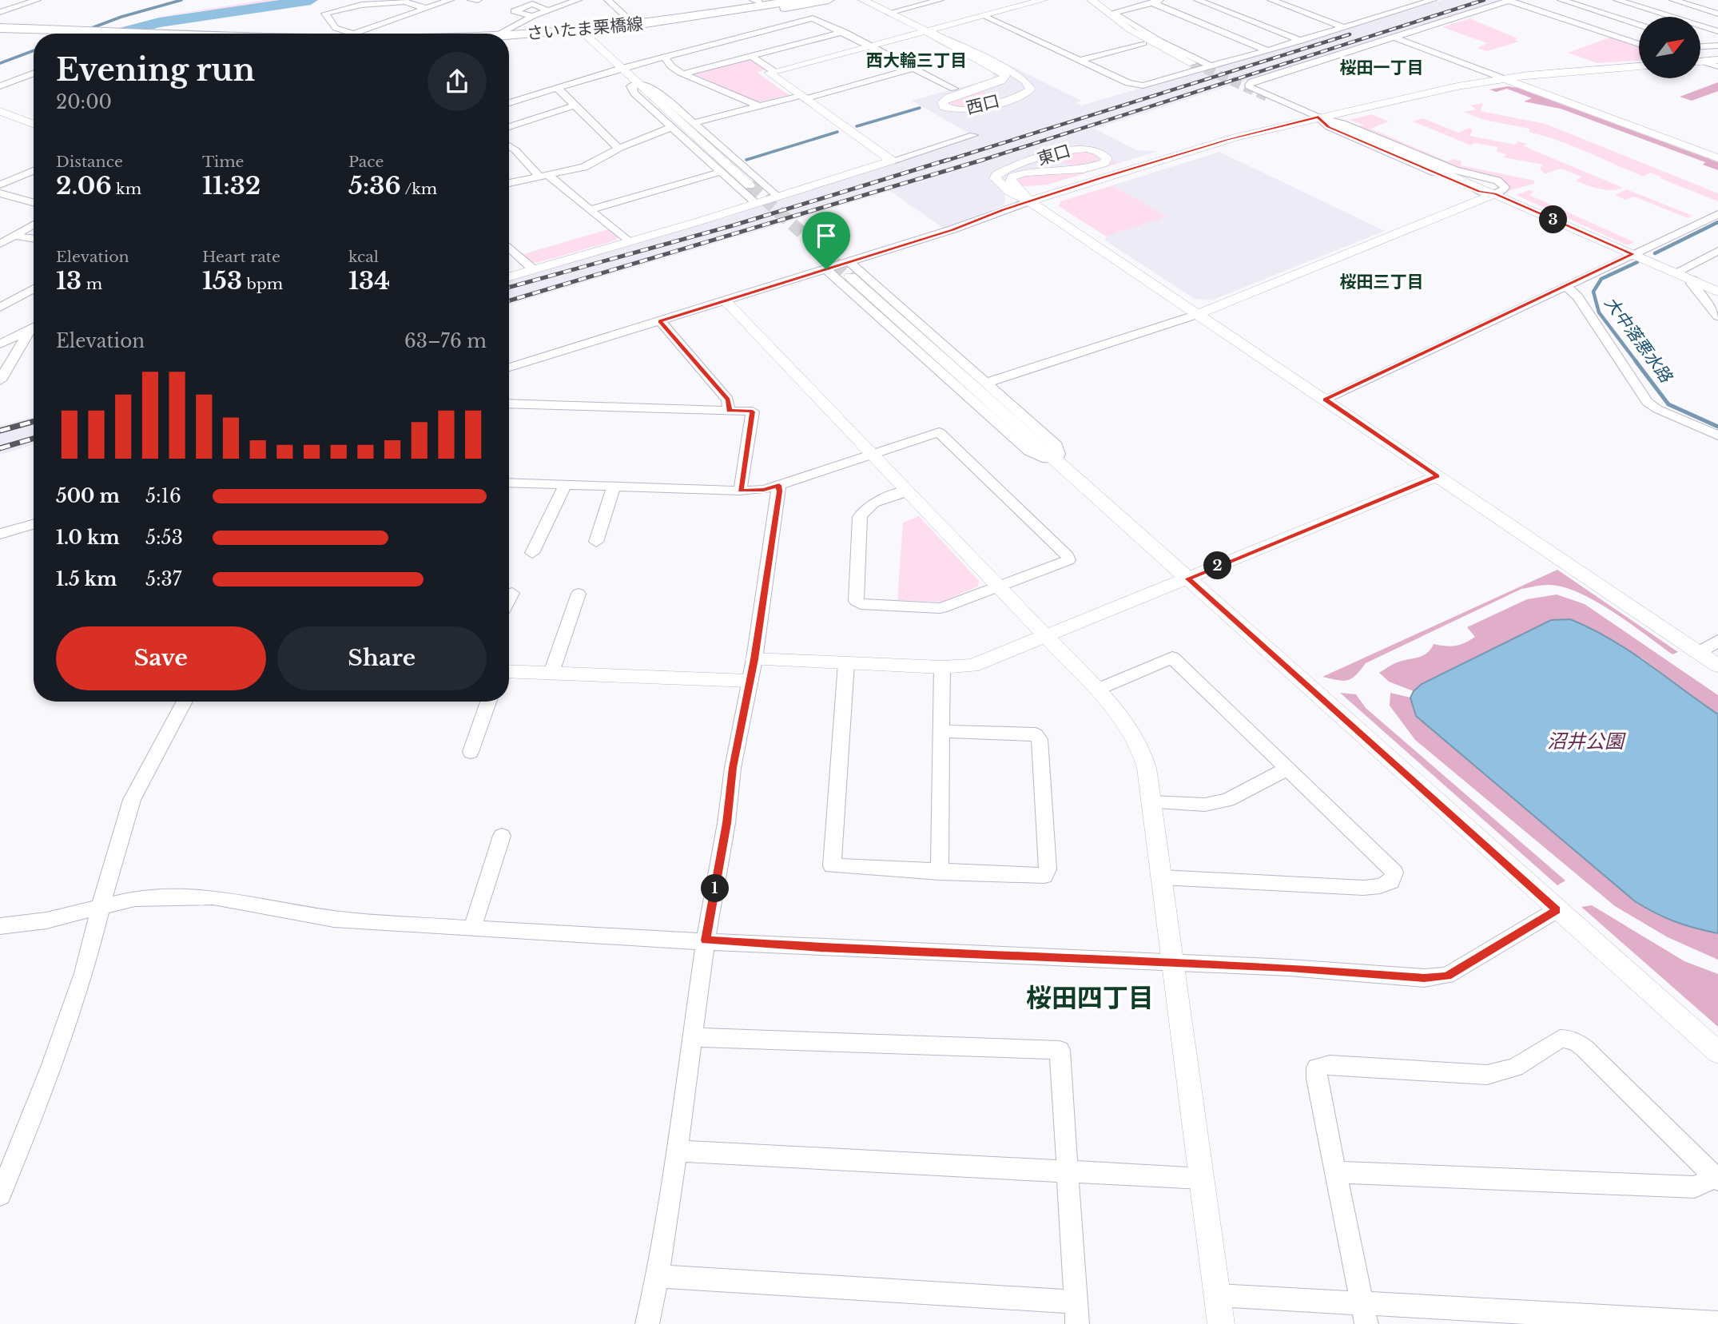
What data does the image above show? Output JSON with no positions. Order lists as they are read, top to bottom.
{
  "streets": {
    "main road": ["さいたま栗橋線"],
    "street": ["西口", "東口"]
  },
  "districts": [
    "西大輪三丁目",
    "桜田一丁目",
    "桜田三丁目",
    "桜田四丁目"
  ],
  "water": ["大中落悪水路"],
  "parks": ["沼井公園"],
  "north": "top right",
  "page": {
    "heading": ["Evening run", "20:00"],
    "stats": [
      ["Distance", "2.06 km"],
      ["Time", "11:32"],
      ["Pace", "5:36 /km"],
      ["Elevation", "13 m"],
      ["Heart rate", "153 bpm"],
      ["kcal", "134"]
    ],
    "pins": ["3", "2", "1"],
    "chart": ["Elevation", "63–76 m"],
    "list": [
      {
        "name": "500 m",
        "note": "5:16"
      },
      {
        "name": "1.0 km",
        "note": "5:53"
      },
      {
        "name": "1.5 km",
        "note": "5:37"
      }
    ],
    "buttons": ["Save", "Share"]
  }
}
